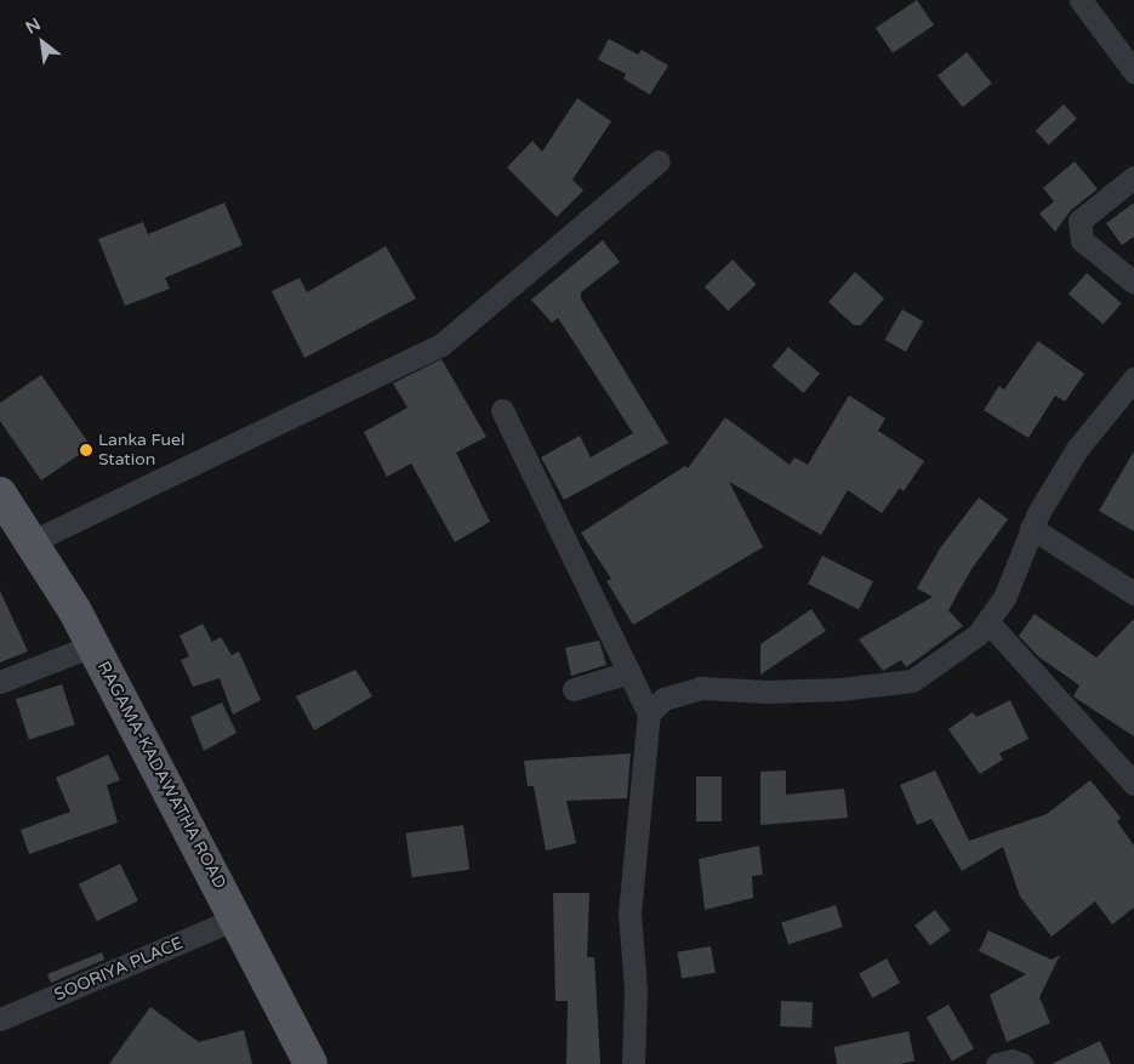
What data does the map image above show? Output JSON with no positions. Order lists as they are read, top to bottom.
{
  "streets": {
    "main road": ["RAGAMA-KADAWATHA ROAD"],
    "street": ["SOORIYA PLACE"]
  },
  "crossings": [
    ["RAGAMA-KADAWATHA ROAD", "SOORIYA PLACE"]
  ],
  "places": ["Lanka Fuel Station"],
  "north": "top left"
}
